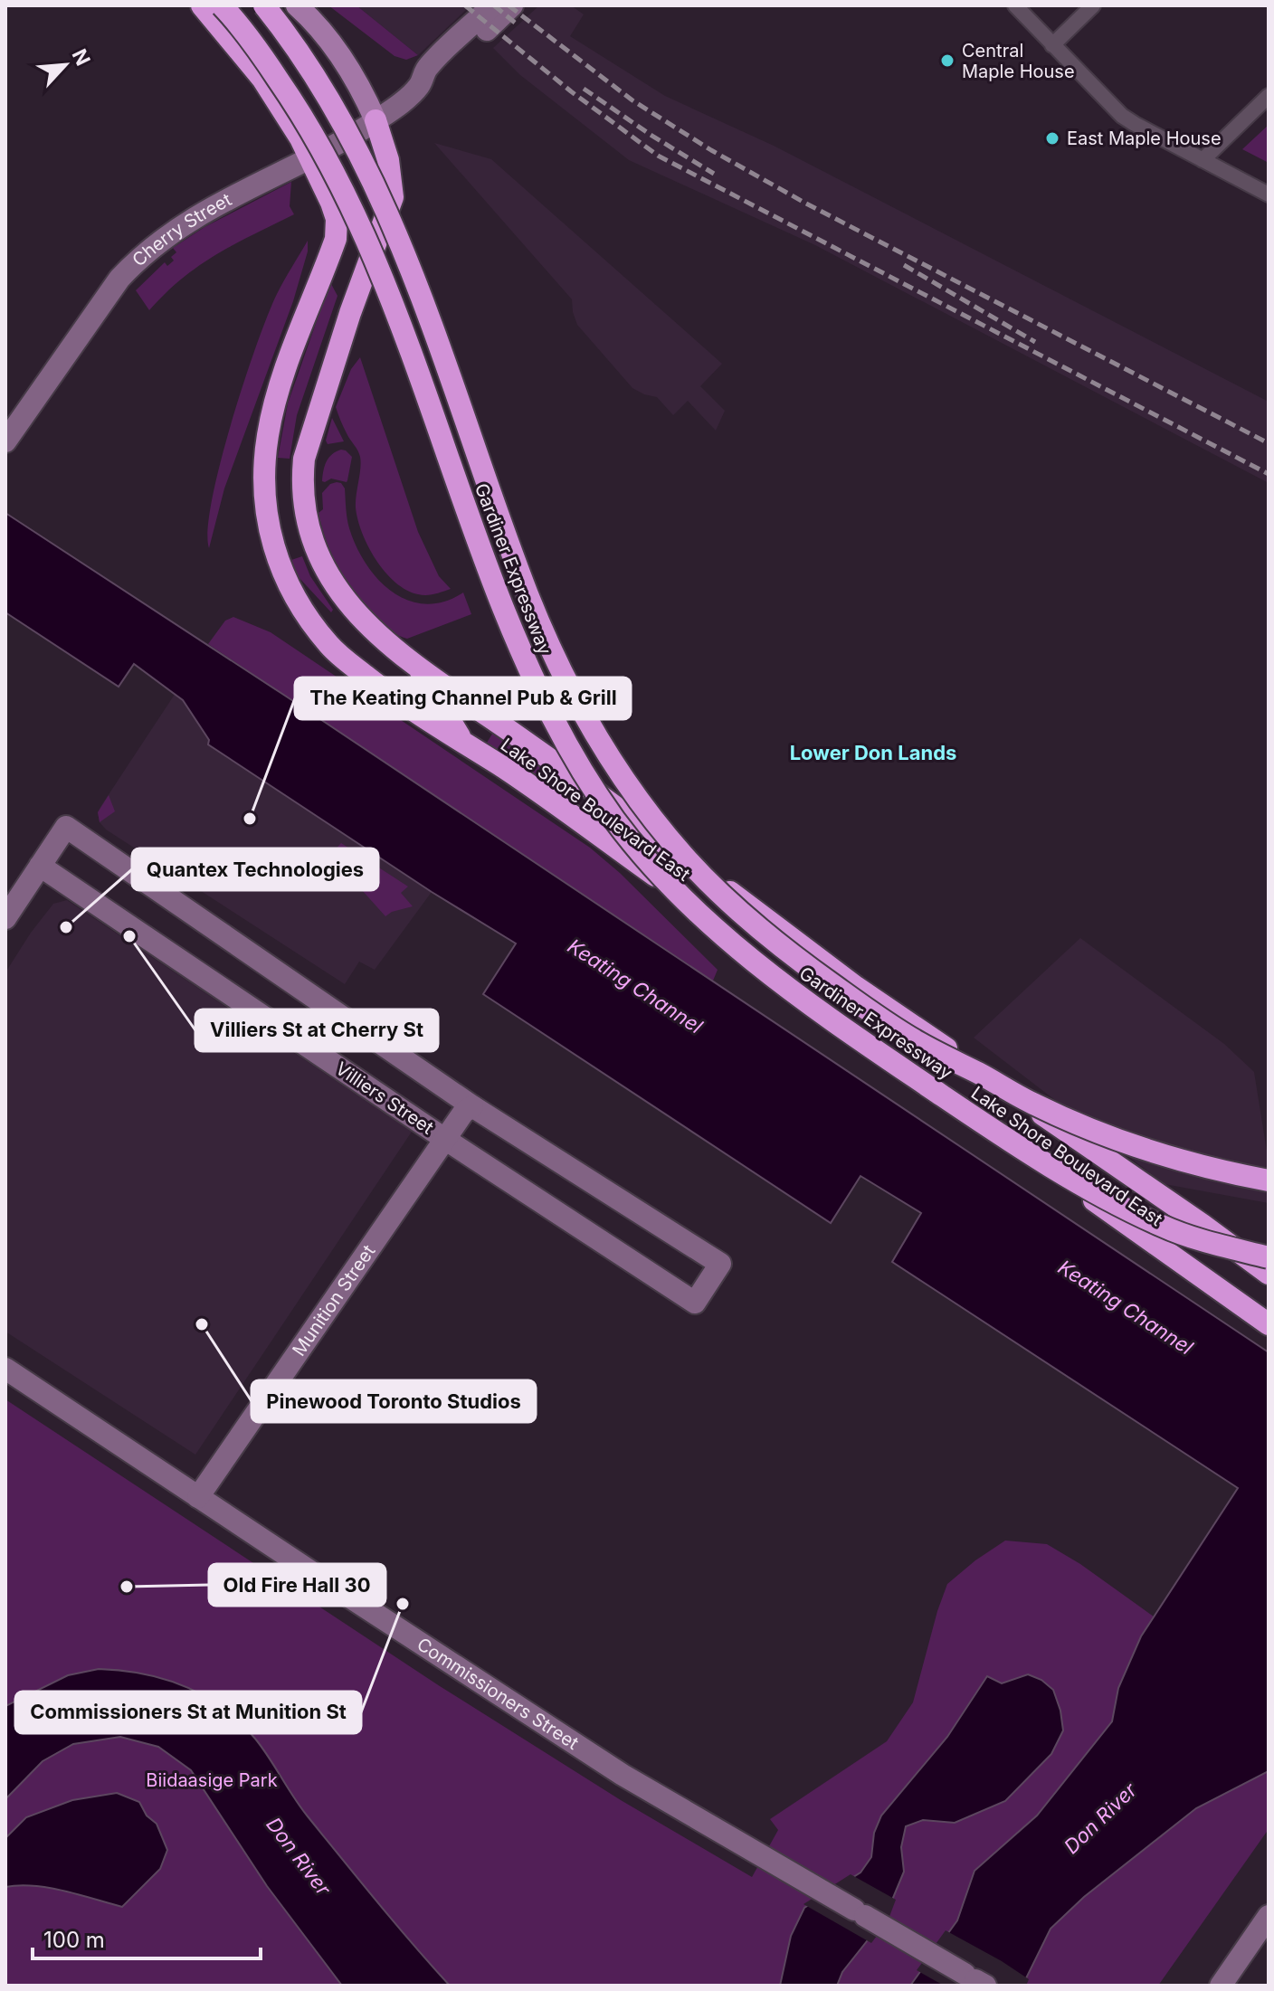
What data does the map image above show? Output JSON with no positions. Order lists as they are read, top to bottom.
{
  "streets": {
    "highway": ["Gardiner Expressway", "Lake Shore Boulevard East"],
    "street": [
      "Cherry Street",
      "Villiers Street",
      "Munition Street",
      "Commissioners Street"
    ]
  },
  "crossings": [
    ["Cherry Street", "Lake Shore Boulevard East"],
    ["Villiers Street", "Munition Street"],
    ["Munition Street", "Commissioners Street"]
  ],
  "districts": ["Lower Don Lands"],
  "water": ["Keating Channel", "Don River"],
  "parks": ["Biidaasige Park"],
  "places": [
    "Central Maple House",
    "East Maple House",
    "The Keating Channel Pub & Grill",
    "Quantex Technologies",
    "Villiers St at Cherry St",
    "Pinewood Toronto Studios",
    "Old Fire Hall 30",
    "Commissioners St at Munition St"
  ],
  "scale_bar": "100 m",
  "north": "top right"
}
